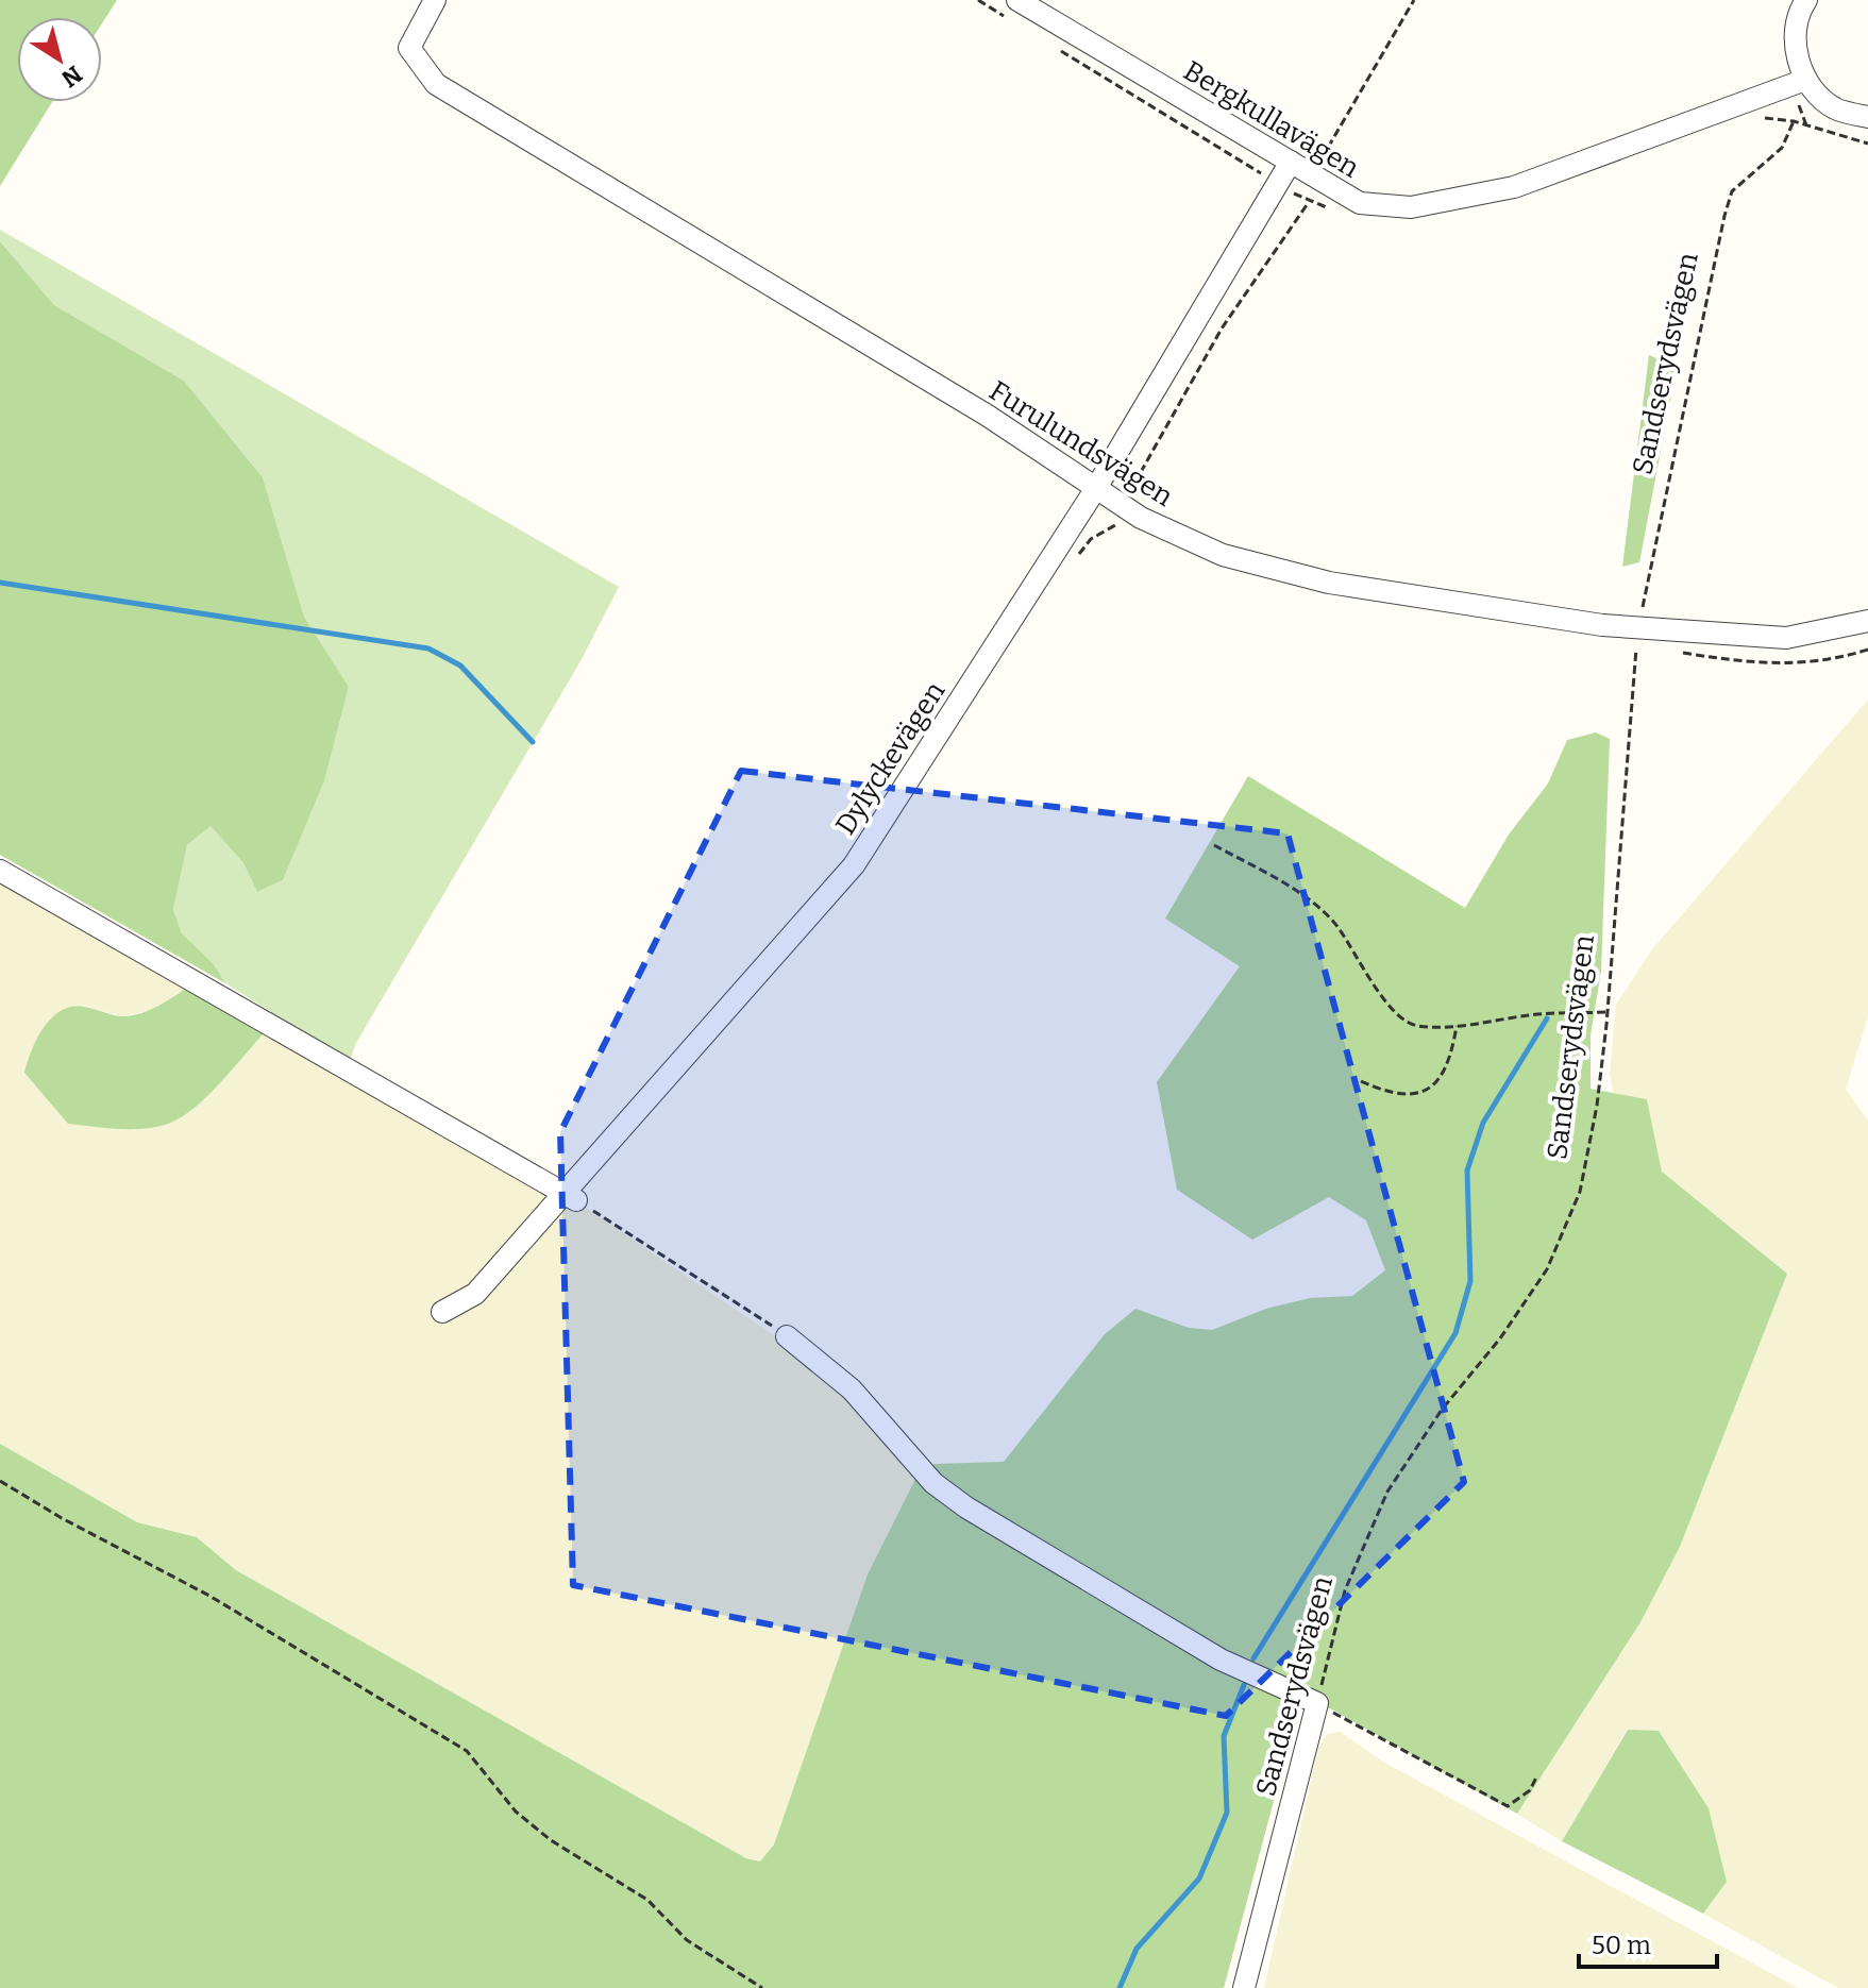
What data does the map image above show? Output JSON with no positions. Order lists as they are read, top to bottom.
{
  "streets": {
    "street": [
      "Bergkullavägen",
      "Sandserydsvägen",
      "Furulundsvägen",
      "Dylyckevägen"
    ]
  },
  "crossings": [
    ["Bergkullavägen", "Dylyckevägen"],
    ["Sandserydsvägen", "Furulundsvägen"],
    ["Furulundsvägen", "Dylyckevägen"]
  ],
  "scale_bar": "50 m",
  "north": "bottom right"
}
